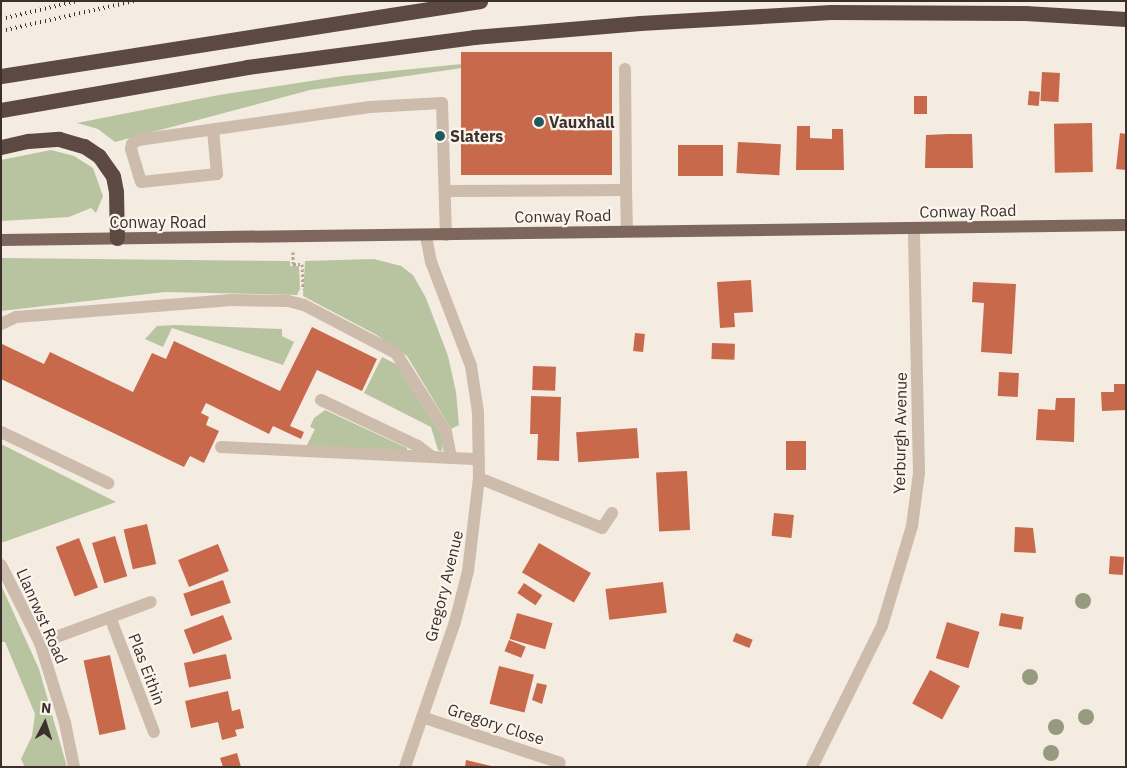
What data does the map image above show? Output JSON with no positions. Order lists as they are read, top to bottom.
{
  "streets": {
    "main road": ["Conway Road"],
    "street": [
      "Yerburgh Avenue",
      "Gregory Avenue",
      "Llanrwst Road",
      "Plas Eithin",
      "Gregory Close"
    ]
  },
  "crossings": [
    ["Conway Road", "Yerburgh Avenue"],
    ["Conway Road", "Gregory Avenue"],
    ["Gregory Avenue", "Gregory Close"],
    ["Llanrwst Road", "Plas Eithin"]
  ],
  "places": ["Vauxhall", "Slaters"],
  "north": "top"
}
